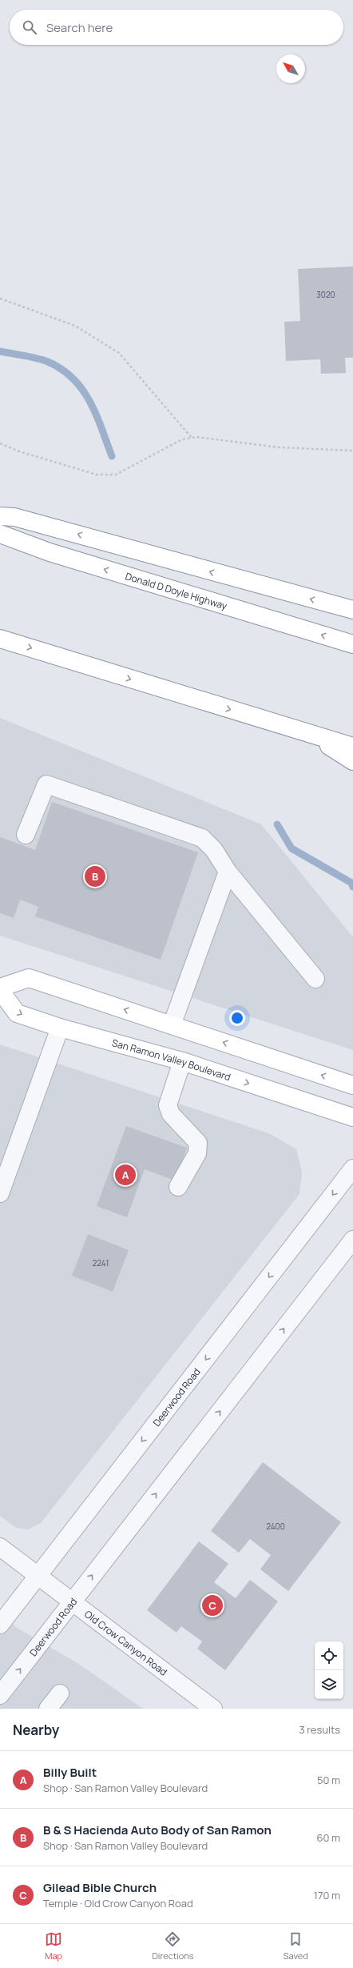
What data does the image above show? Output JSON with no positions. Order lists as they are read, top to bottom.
{
  "streets": {
    "main road": ["Donald D Doyle Highway", "San Ramon Valley Boulevard"],
    "street": ["Deerwood Road", "Old Crow Canyon Road"]
  },
  "crossings": [
    ["Deerwood Road", "Old Crow Canyon Road"]
  ],
  "house_numbers": ["3020", "2241", "2400"],
  "north": "top left",
  "page": {
    "search": "Search here",
    "pins": ["B", "A", "C"],
    "heading": ["Nearby", "3 results"],
    "list": [
      {
        "mark": "A",
        "name": "Billy Built",
        "note": "Shop · San Ramon Valley Boulevard",
        "value": "50 m"
      },
      {
        "mark": "B",
        "name": "B & S Hacienda Auto Body of San Ramon",
        "note": "Shop · San Ramon Valley Boulevard",
        "value": "60 m"
      },
      {
        "mark": "C",
        "name": "Gilead Bible Church",
        "note": "Temple · Old Crow Canyon Road",
        "value": "170 m"
      }
    ],
    "nav": ["Map", "Directions", "Saved"]
  }
}
